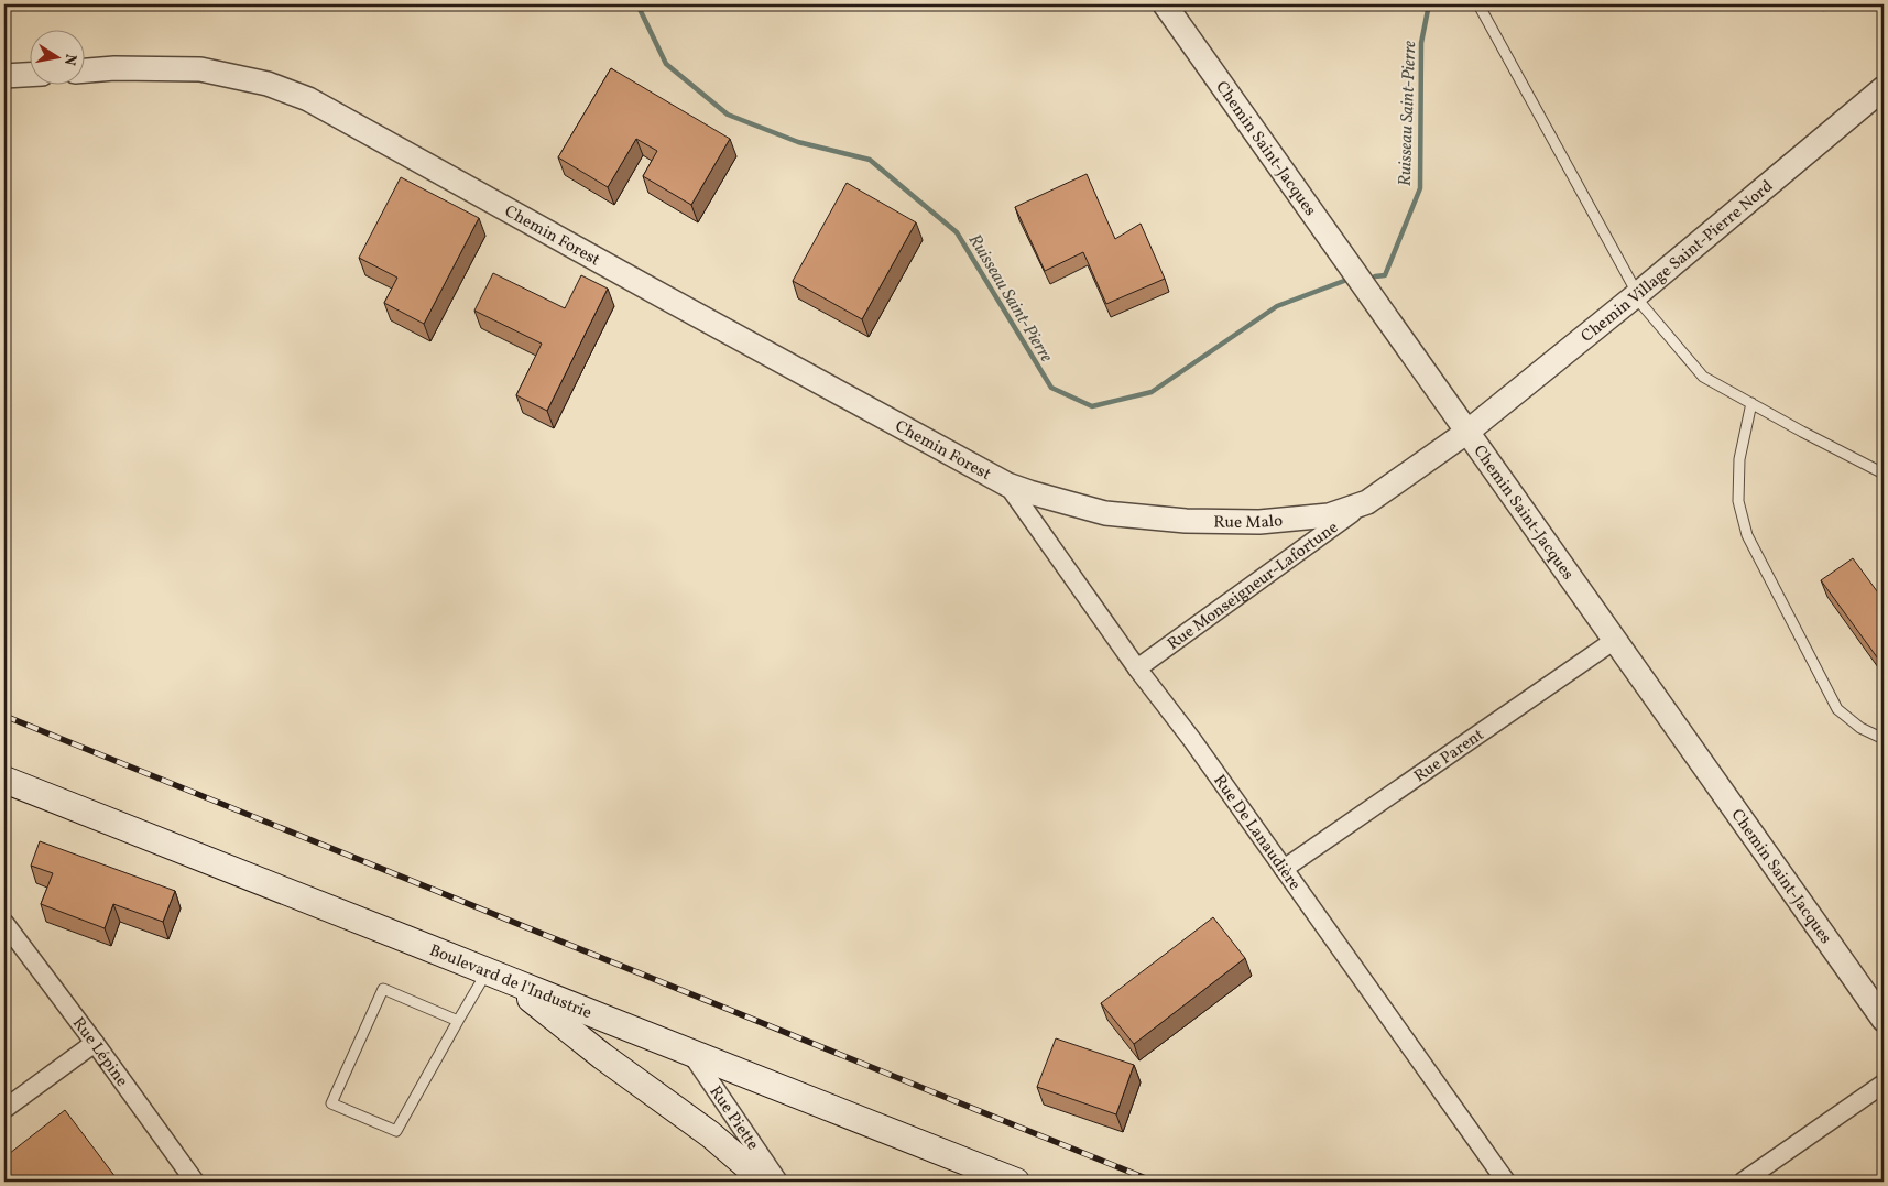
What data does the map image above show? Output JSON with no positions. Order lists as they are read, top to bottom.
{
  "streets": {
    "main road": ["Boulevard de l'Industrie"],
    "street": [
      "Chemin Saint-Jacques",
      "Chemin Forest",
      "Chemin Village Saint-Pierre Nord",
      "Rue Malo",
      "Rue Monseigneur-Lafortune",
      "Rue Parent",
      "Rue De Lanaudière",
      "Rue Lépine",
      "Rue Piette"
    ]
  },
  "crossings": [
    ["Chemin Saint-Jacques", "Chemin Village Saint-Pierre Nord"],
    ["Chemin Saint-Jacques", "Rue Malo"],
    ["Chemin Saint-Jacques", "Rue Parent"],
    ["Chemin Forest", "Rue Malo"],
    ["Chemin Forest", "Rue De Lanaudière"],
    ["Chemin Village Saint-Pierre Nord", "Rue Malo"],
    ["Rue Malo", "Rue Monseigneur-Lafortune"],
    ["Rue Malo", "Rue De Lanaudière"],
    ["Rue Monseigneur-Lafortune", "Rue De Lanaudière"],
    ["Rue Parent", "Rue De Lanaudière"],
    ["Boulevard de l'Industrie", "Rue Piette"]
  ],
  "water": ["Ruisseau Saint-Pierre"],
  "north": "right"
}
